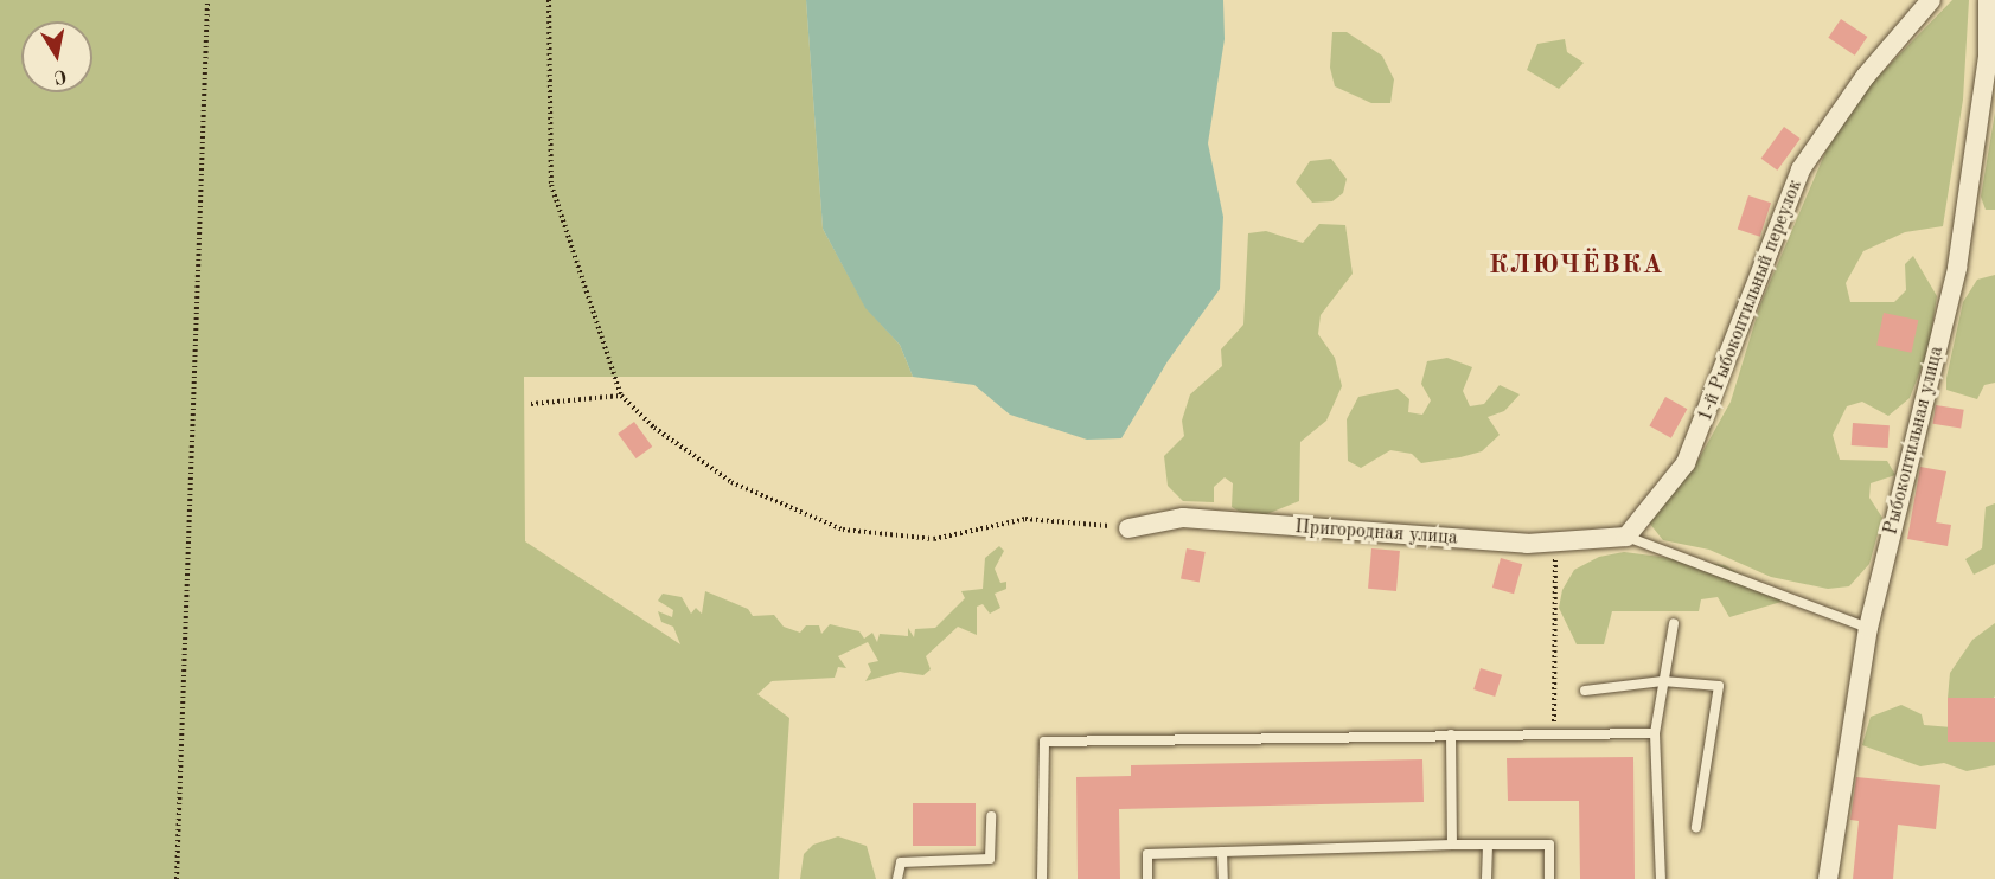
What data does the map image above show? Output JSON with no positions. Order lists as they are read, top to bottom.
{
  "streets": {
    "street": ["1-й Рыбокоптильный переулок", "Рыбокоптильная улица", "Пригородная улица"]
  },
  "crossings": [
    ["1-й Рыбокоптильный переулок", "Пригородная улица"]
  ],
  "districts": ["КЛЮЧЁВКА"],
  "north": "bottom"
}
